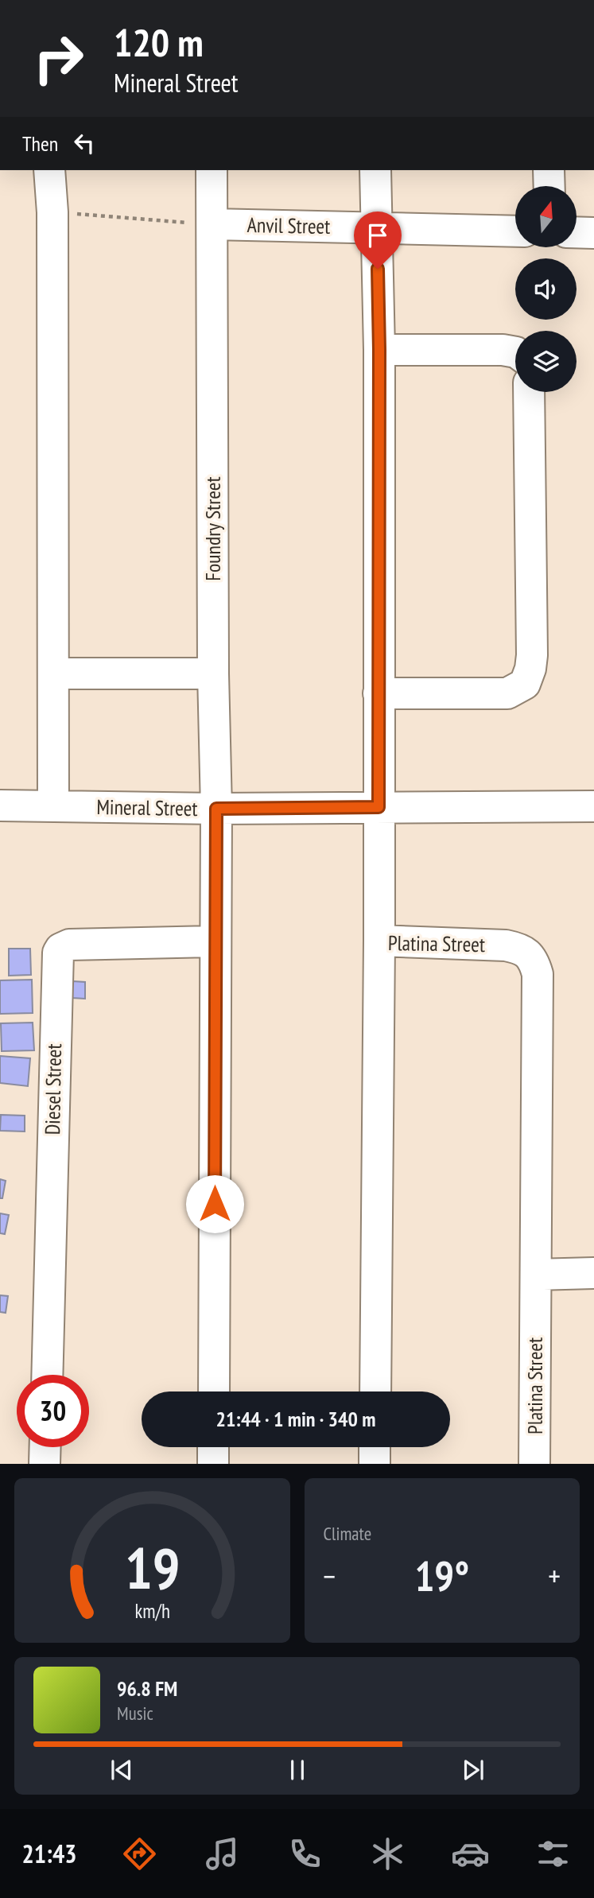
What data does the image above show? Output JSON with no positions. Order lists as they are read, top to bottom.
{
  "streets": {
    "street": [
      "Anvil Street",
      "Foundry Street",
      "Mineral Street",
      "Platina Street",
      "Diesel Street"
    ]
  },
  "crossings": [
    ["Anvil Street", "Foundry Street"],
    ["Foundry Street", "Mineral Street"]
  ],
  "north": "top",
  "page": {
    "turn": ["120 m", "Mineral Street"],
    "then": "Then",
    "limit": "30",
    "trip": "21:44 · 1 min · 340 m",
    "tile": "Climate",
    "heat": ["−", "19°", "+"],
    "song": ["96.8 FM", "Music"],
    "tabs": "21:43",
    "gauge": ["19", "km/h"]
  }
}
